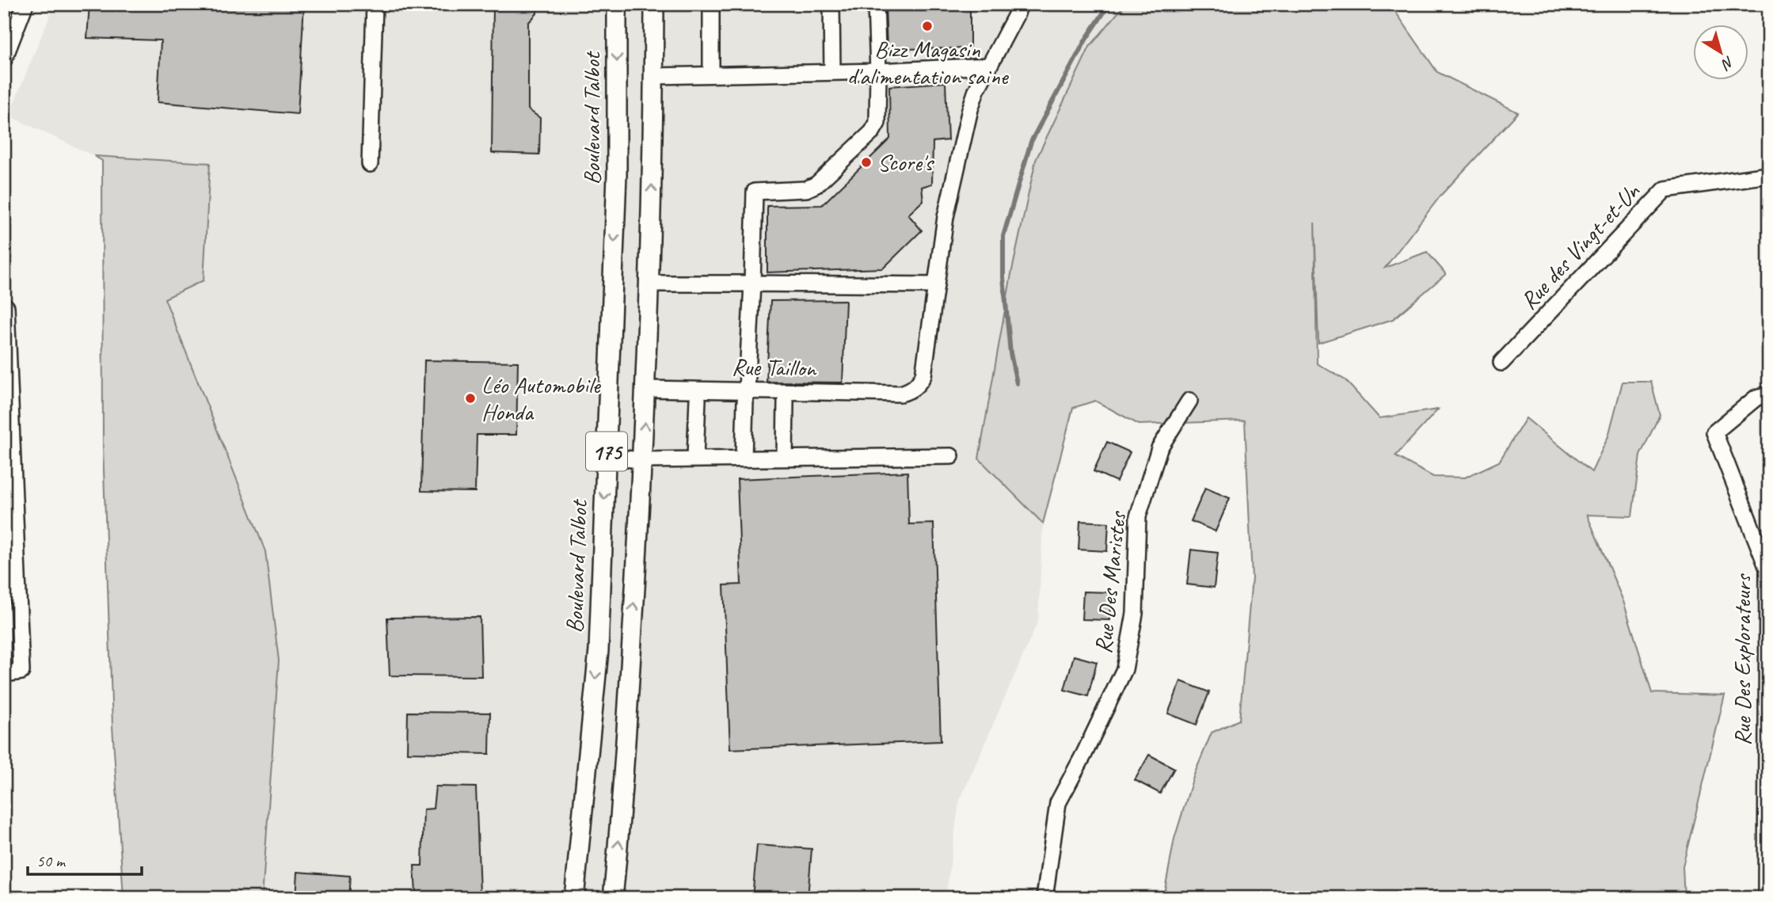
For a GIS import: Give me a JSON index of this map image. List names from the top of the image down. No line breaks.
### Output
{"streets":{"main road":["Boulevard Talbot","175"],"street":["Rue des Vingt-et-Un","Rue Taillon","Rue Des Maristes","Rue Des Explorateurs"]},"crossings":[["Rue Taillon","175"]],"places":["Bizz Magasin d'alimentation saine","Score's","Léo Automobile Honda"],"scale_bar":"50 m","north":"bottom right"}
